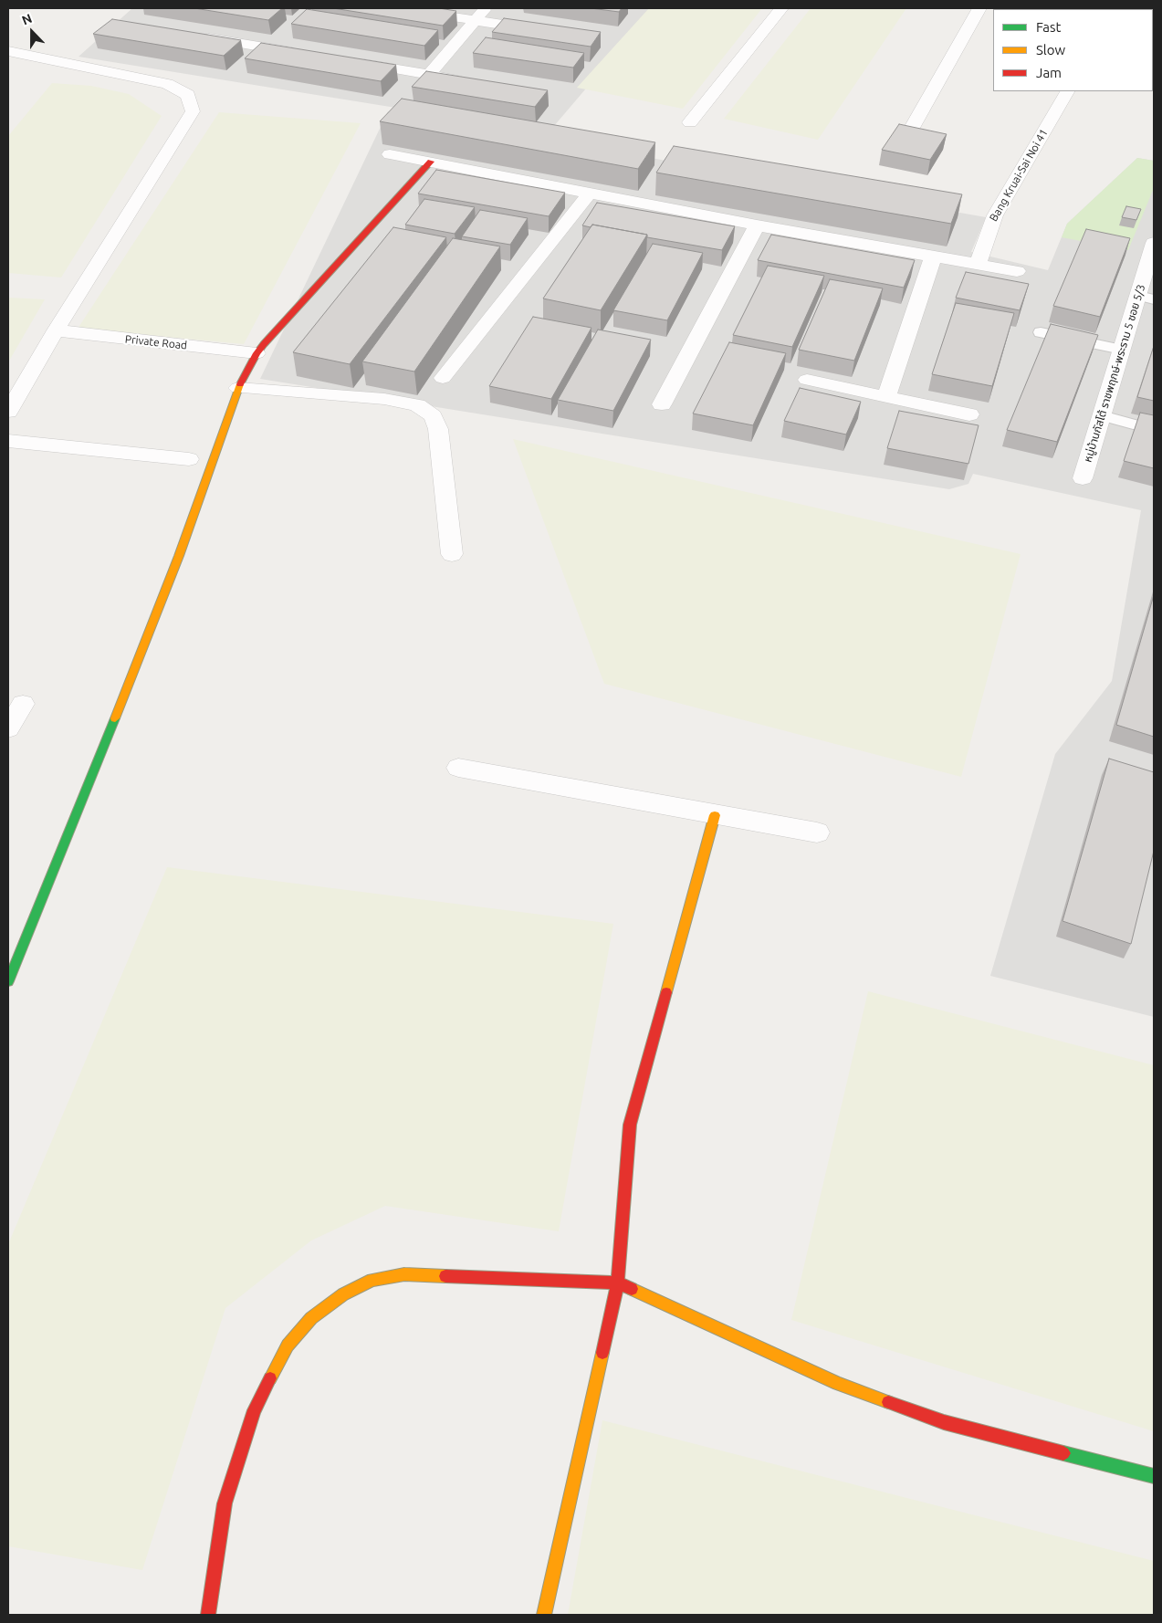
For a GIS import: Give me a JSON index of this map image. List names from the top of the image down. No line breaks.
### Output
{"streets":{"street":["Bang Kruai-Sai Noi 41","Private Road","หมู่บ้านกัสโต้ ราชพฤกษ์-พระราม 5 ซอย 5/3"]},"legend":["Fast","Slow","Jam"],"north":"top"}
